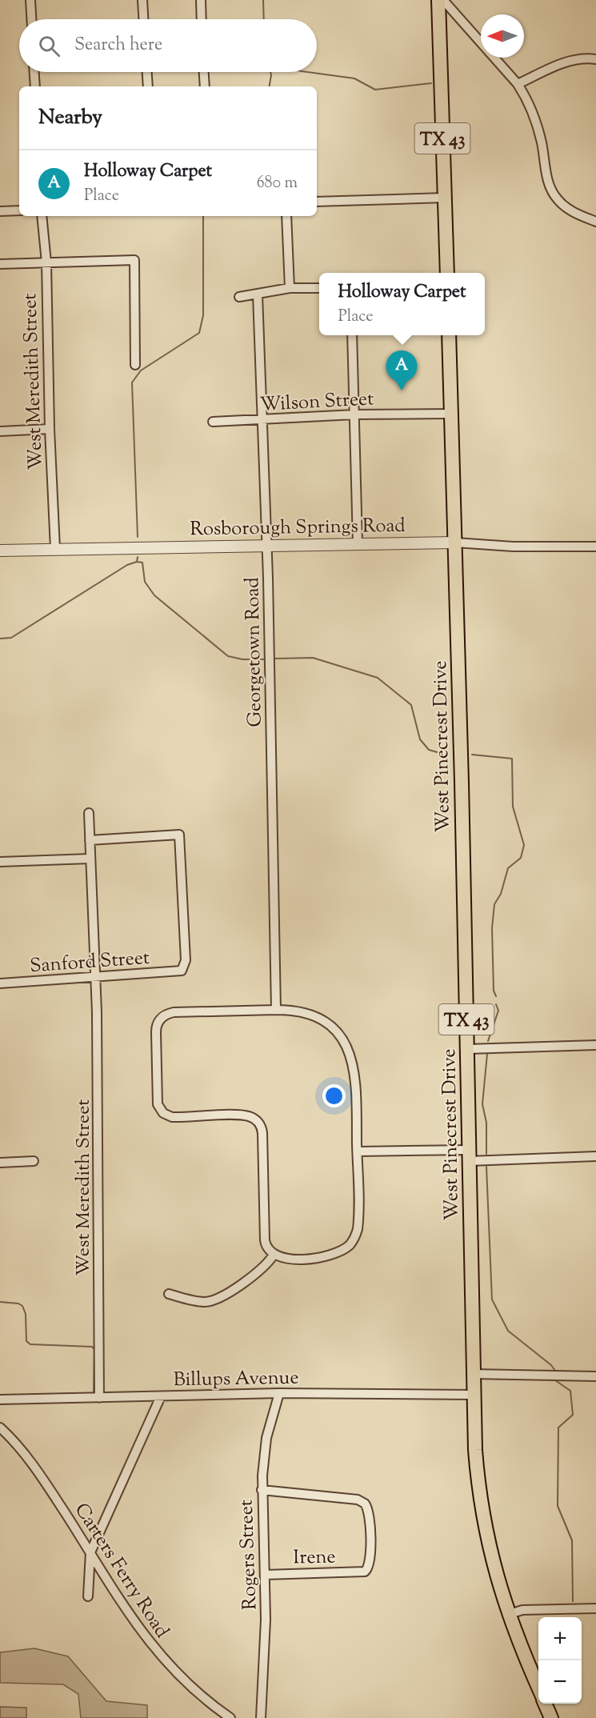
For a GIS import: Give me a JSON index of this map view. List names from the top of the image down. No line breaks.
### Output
{"streets":{"main road":["TX 43","West Pinecrest Drive"],"street":["West Meredith Street","Wilson Street","Rosborough Springs Road","Georgetown Road","Sanford Street","Billups Avenue","Rogers Street","Irene","Carters Ferry Road"]},"crossings":[["West Meredith Street","Rosborough Springs Road"],["West Meredith Street","Sanford Street"],["West Meredith Street","Billups Avenue"],["Wilson Street","Georgetown Road"],["Wilson Street","West Pinecrest Drive"],["Rosborough Springs Road","Georgetown Road"],["Rosborough Springs Road","West Pinecrest Drive"],["West Pinecrest Drive","Billups Avenue"],["Billups Avenue","Rogers Street"],["Rogers Street","Irene"]],"north":"left","page":{"search":"Search here","heading":"Nearby","list":[{"mark":"A","name":"Holloway Carpet","note":"Place","value":"680 m"}],"popup":["Holloway Carpet","Place"],"pins":"A","map_buttons":["+","−"]}}
